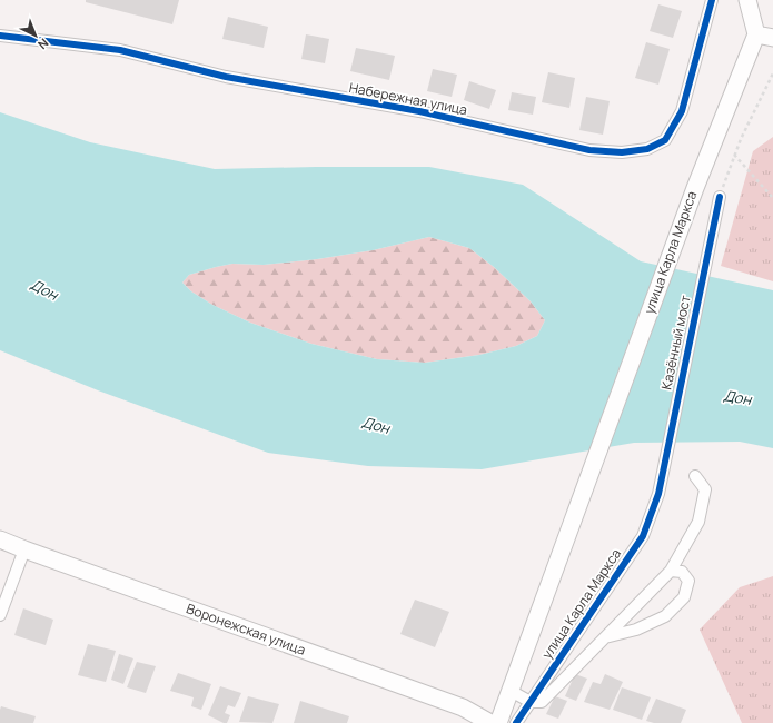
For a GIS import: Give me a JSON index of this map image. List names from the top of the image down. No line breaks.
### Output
{"streets":{"main road":["улица Карла Маркса","Воронежская улица"],"street":["Набережная улица","Казённый мост"]},"crossings":[["улица Карла Маркса","Казённый мост"]],"water":["Дон"],"north":"bottom right"}
